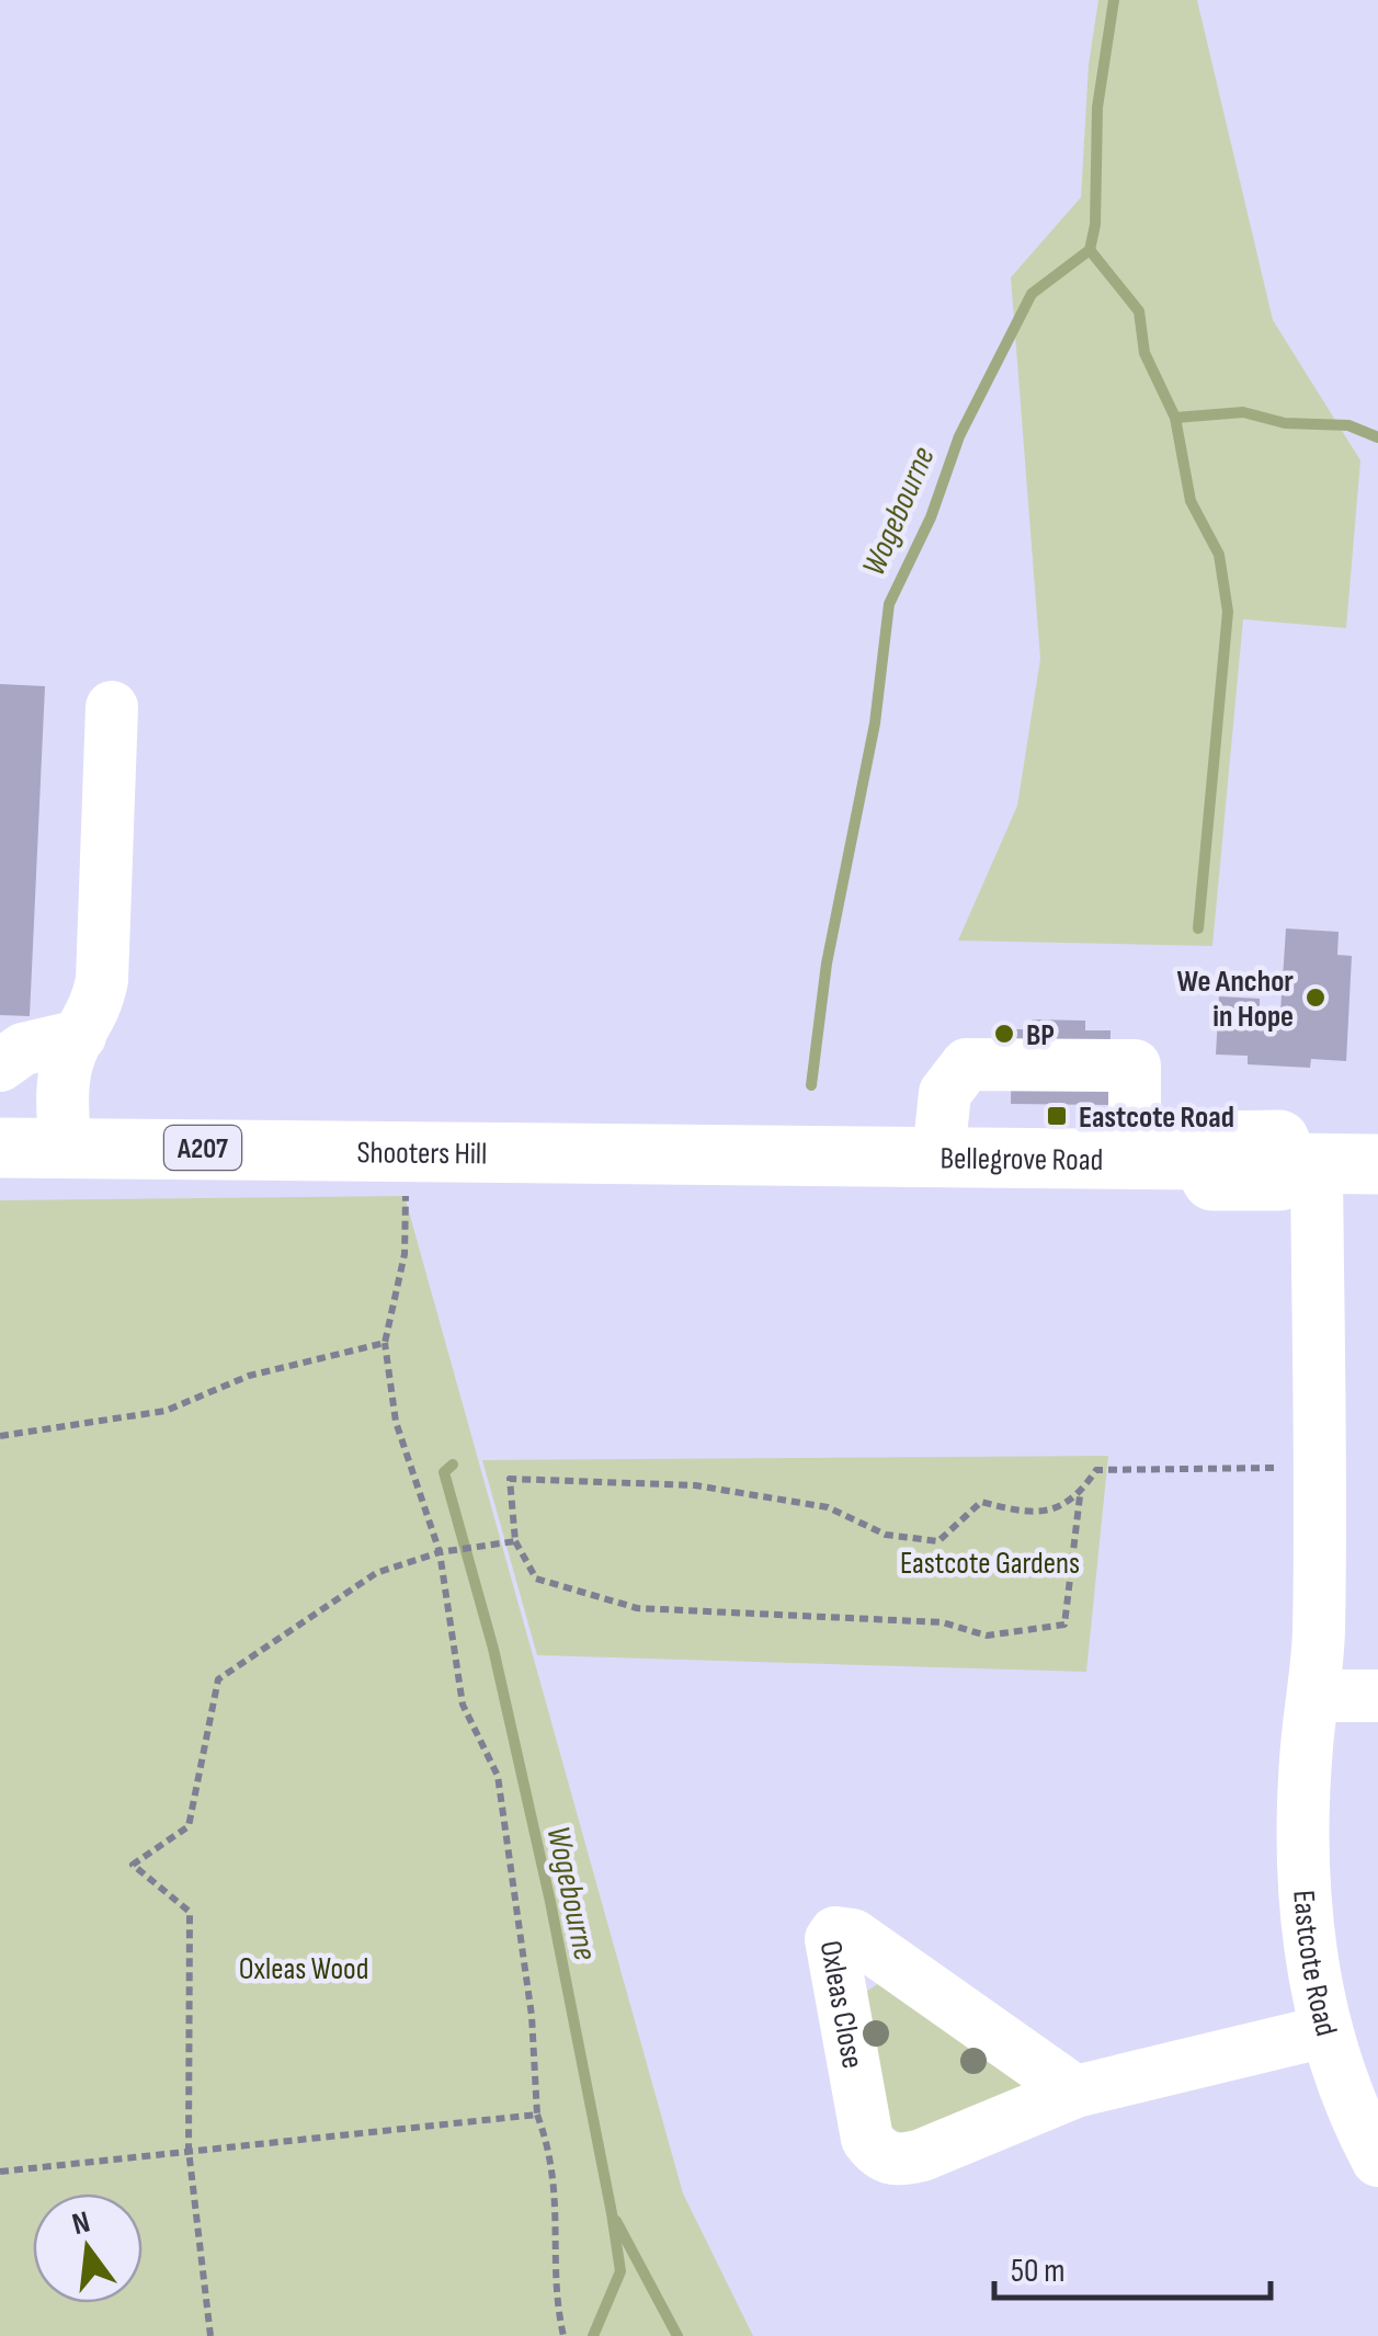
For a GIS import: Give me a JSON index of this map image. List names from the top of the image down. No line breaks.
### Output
{"streets":{"main road":["A207","Shooters Hill","Bellegrove Road"],"street":["Eastcote Road","Oxleas Close"]},"crossings":[["Shooters Hill","Bellegrove Road"],["Bellegrove Road","Eastcote Road"],["Eastcote Road","Oxleas Close"]],"water":["Wogebourne"],"parks":["Eastcote Gardens","Oxleas Wood"],"places":{"other":["We Anchor in Hope","BP"],"transit":["Eastcote Road"]},"scale_bar":"50 m","north":"top"}
